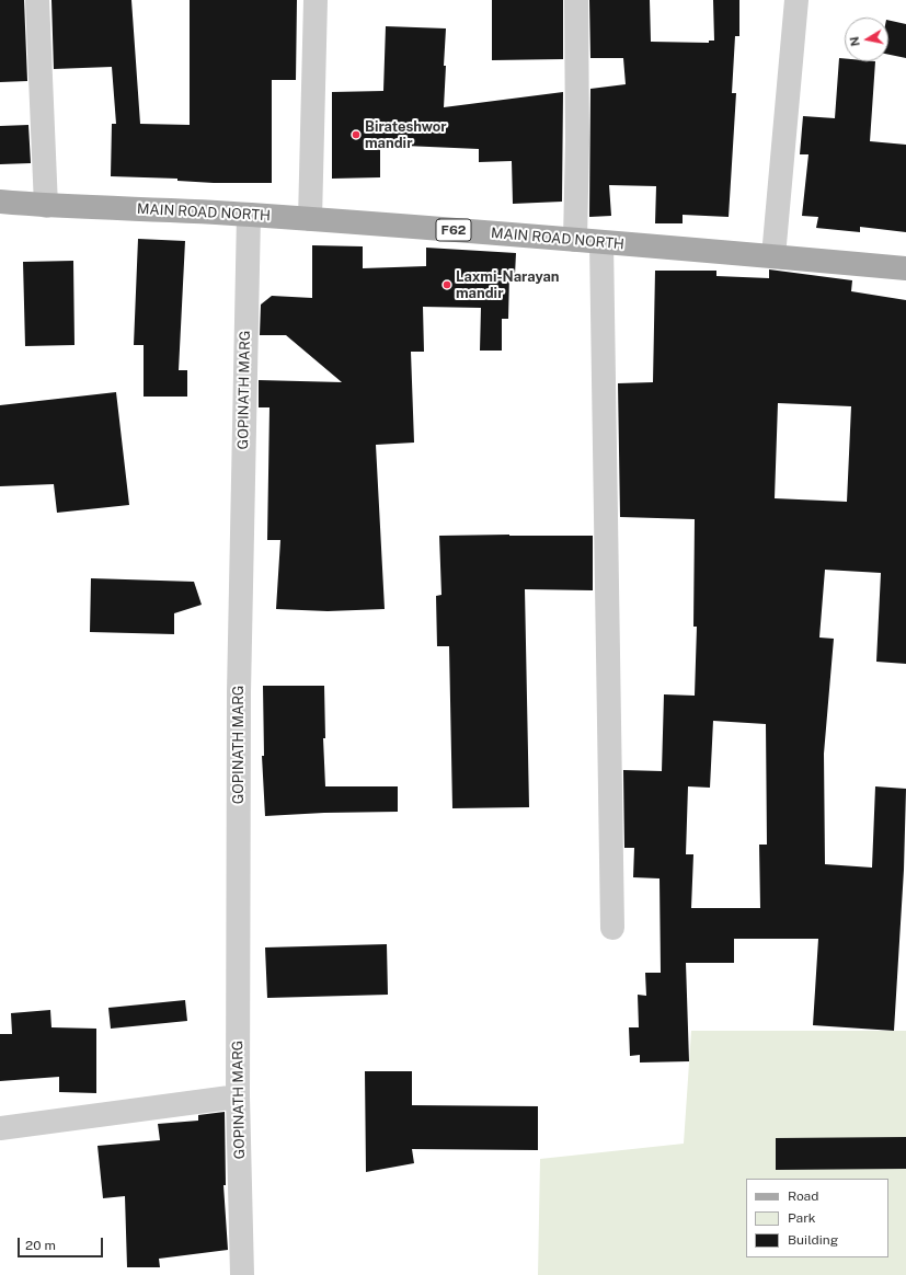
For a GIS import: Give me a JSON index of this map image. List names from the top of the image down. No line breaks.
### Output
{"streets":{"main road":["MAIN ROAD NORTH","F62"],"street":["GOPINATH MARG"]},"crossings":[["MAIN ROAD NORTH","GOPINATH MARG"]],"places":["Birateshwor mandir","Laxmi-Narayan mandir"],"legend":["Road","Park","Building"],"scale_bar":"20 m","north":"left"}
